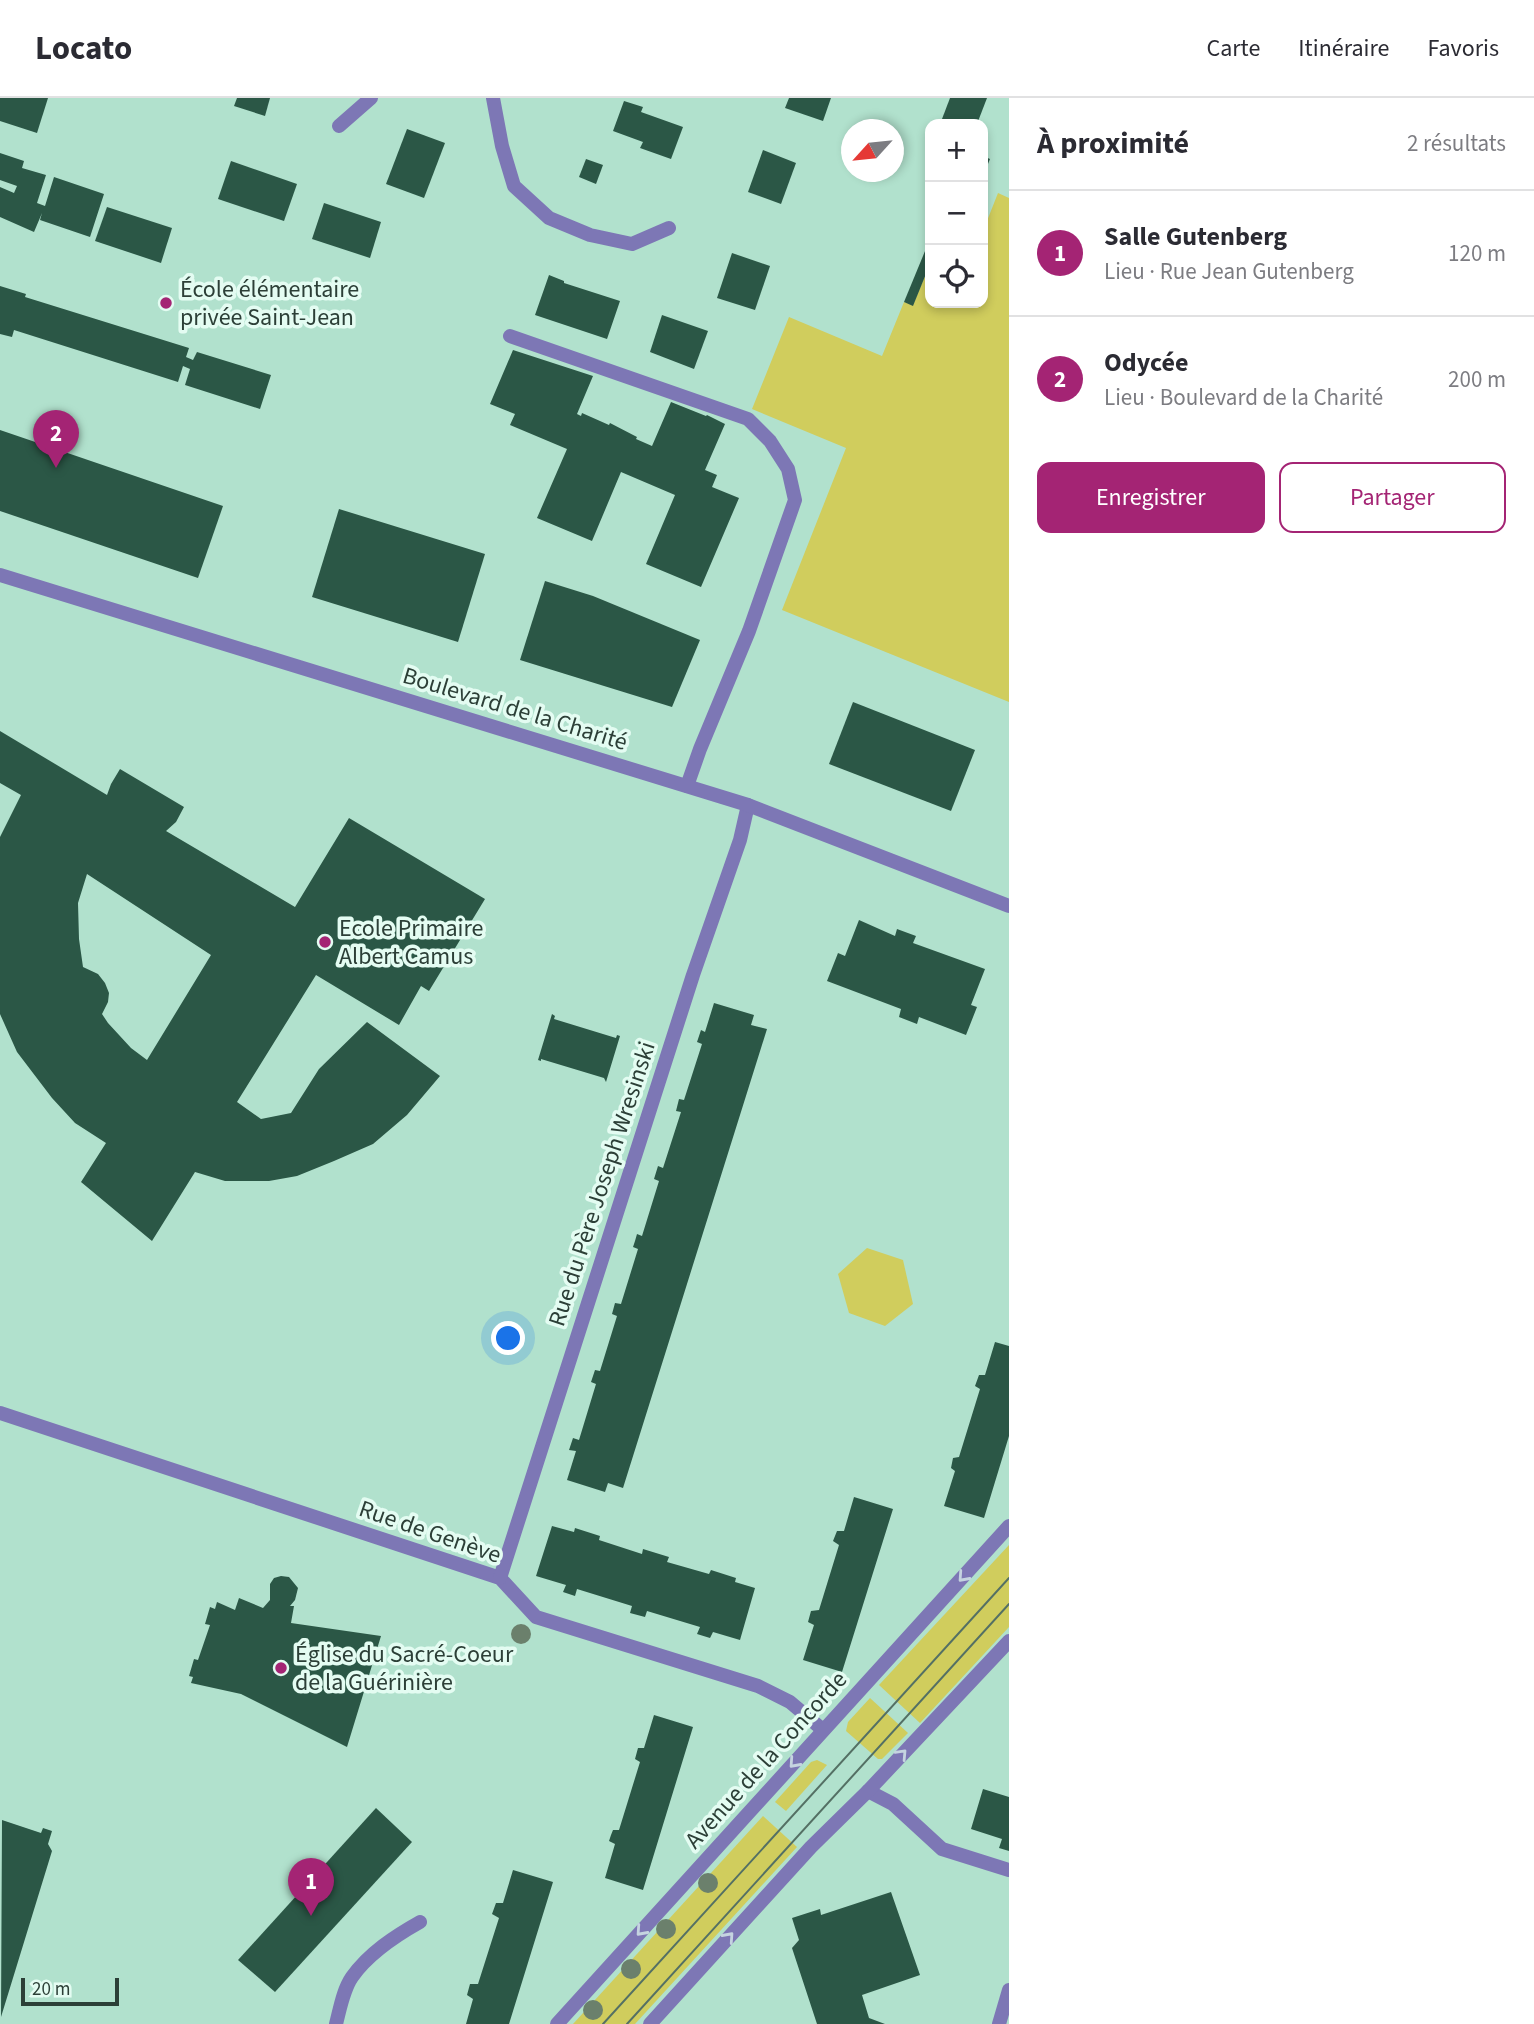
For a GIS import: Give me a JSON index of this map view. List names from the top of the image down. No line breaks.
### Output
{"streets":{"street":["Boulevard de la Charité","Rue du Père Joseph Wresinski","Rue de Genève","Avenue de la Concorde"]},"crossings":[["Boulevard de la Charité","Rue du Père Joseph Wresinski"],["Rue du Père Joseph Wresinski","Rue de Genève"],["Rue de Genève","Avenue de la Concorde"]],"places":["École élémentaire privée Saint-Jean","Ecole Primaire Albert Camus","Église du Sacré-Coeur de la Guérinière"],"scale_bar":"20 m","north":"bottom left","page":{"header":"Locato","nav":["Carte","Itinéraire","Favoris"],"heading":["À proximité","2 résultats"],"map_buttons":["+","−"],"list":[{"mark":"1","name":"Salle Gutenberg","note":"Lieu · Rue Jean Gutenberg","value":"120 m"},{"mark":"2","name":"Odycée","note":"Lieu · Boulevard de la Charité","value":"200 m"}],"pins":["2","1"],"buttons":["Enregistrer","Partager"],"scale":"20 m"}}
